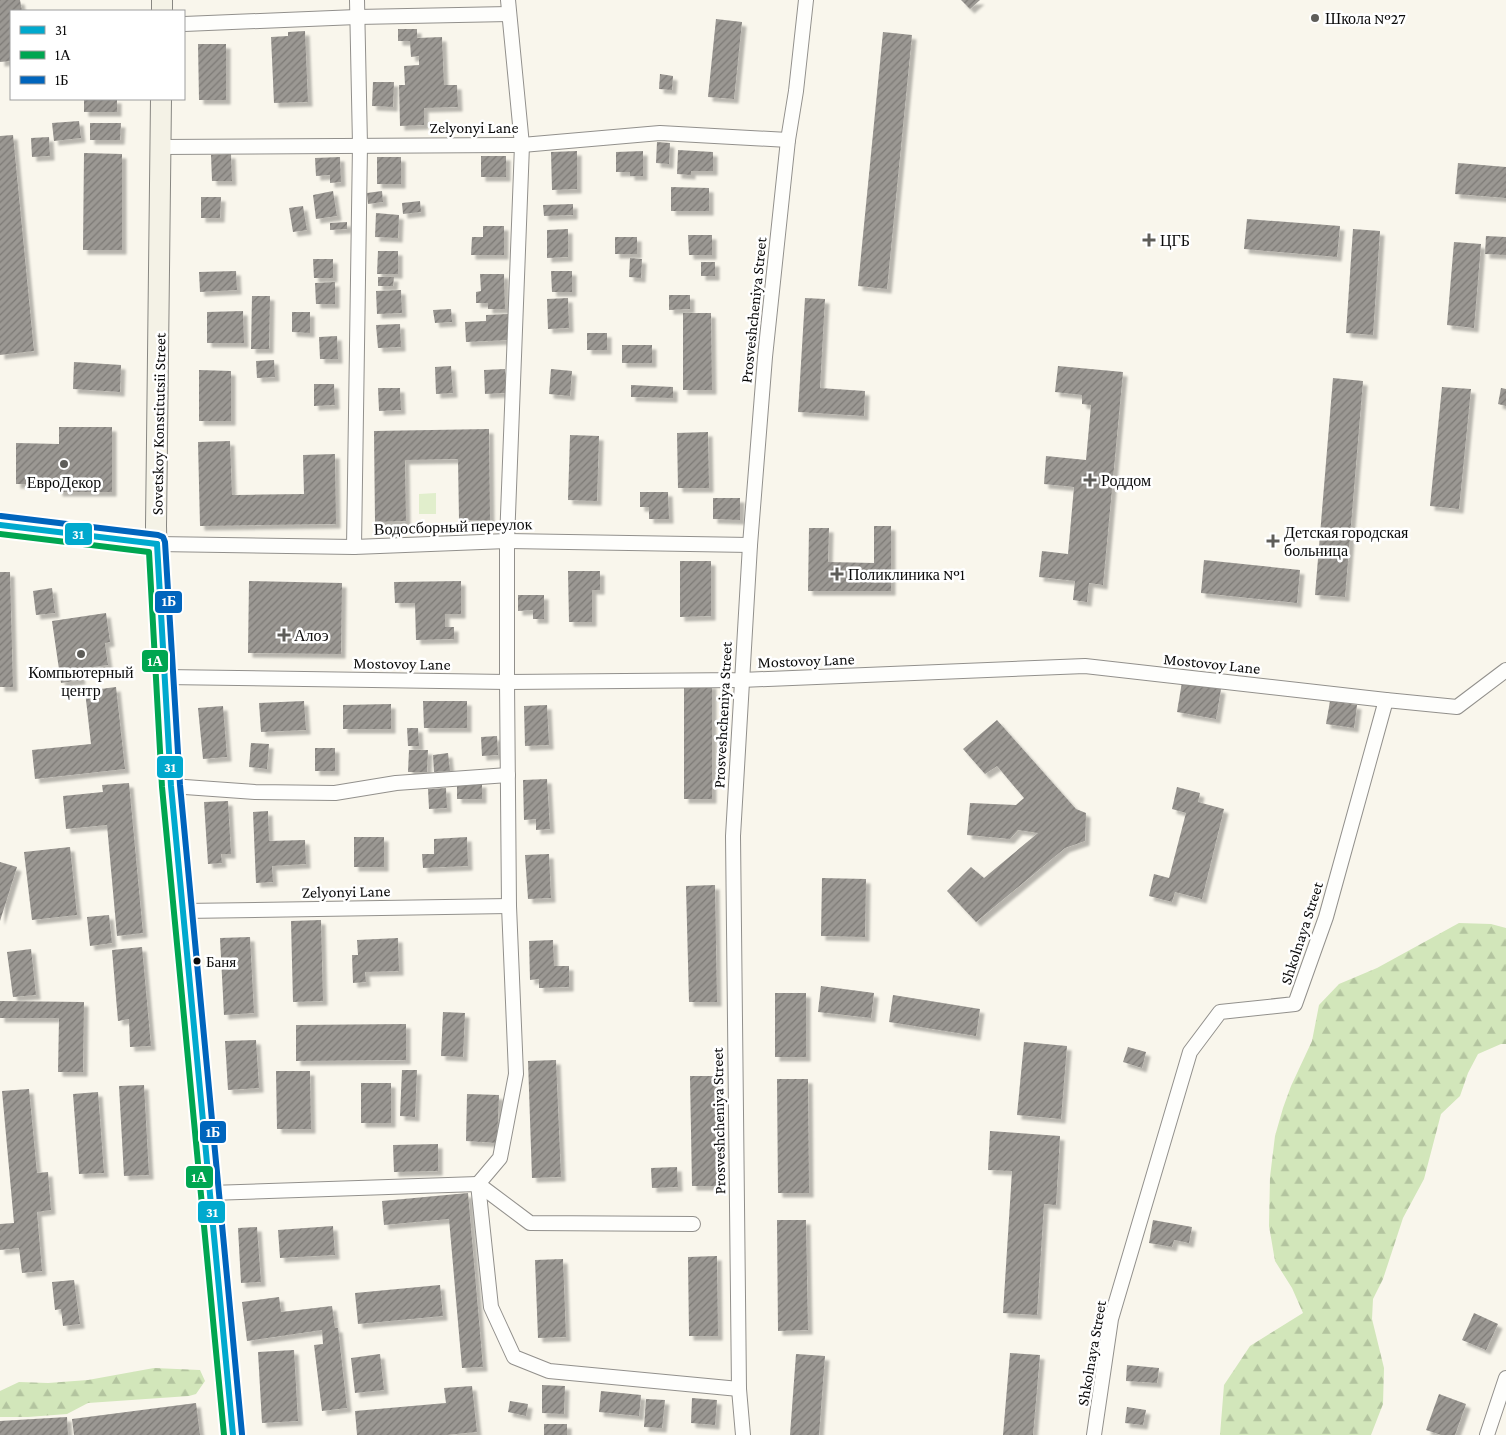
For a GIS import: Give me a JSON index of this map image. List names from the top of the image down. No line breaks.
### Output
{"streets":{"main road":["Sovetskoy Konstitutsii Street"],"street":["Zelyonyi Lane","Prosveshcheniya Street","Водосборный переулок","Mostovoy Lane","Shkolnaya Street"]},"crossings":[["Zelyonyi Lane","Prosveshcheniya Street"],["Zelyonyi Lane","Sovetskoy Konstitutsii Street"],["Prosveshcheniya Street","Водосборный переулок"],["Prosveshcheniya Street","Mostovoy Lane"],["Sovetskoy Konstitutsii Street","Водосборный переулок"],["Sovetskoy Konstitutsii Street","Mostovoy Lane"],["Mostovoy Lane","Shkolnaya Street"]],"places":{"other":["Школа №27","ЕвроДекор","Компьютерный центр","Баня"],"health":["ЦГБ","Роддом","Детская городская больница","Поликлиника №1","Алоэ"]},"lines":["transit line 1Б","transit line 31","transit line 1А"],"legend":["31","1А","1Б"]}
